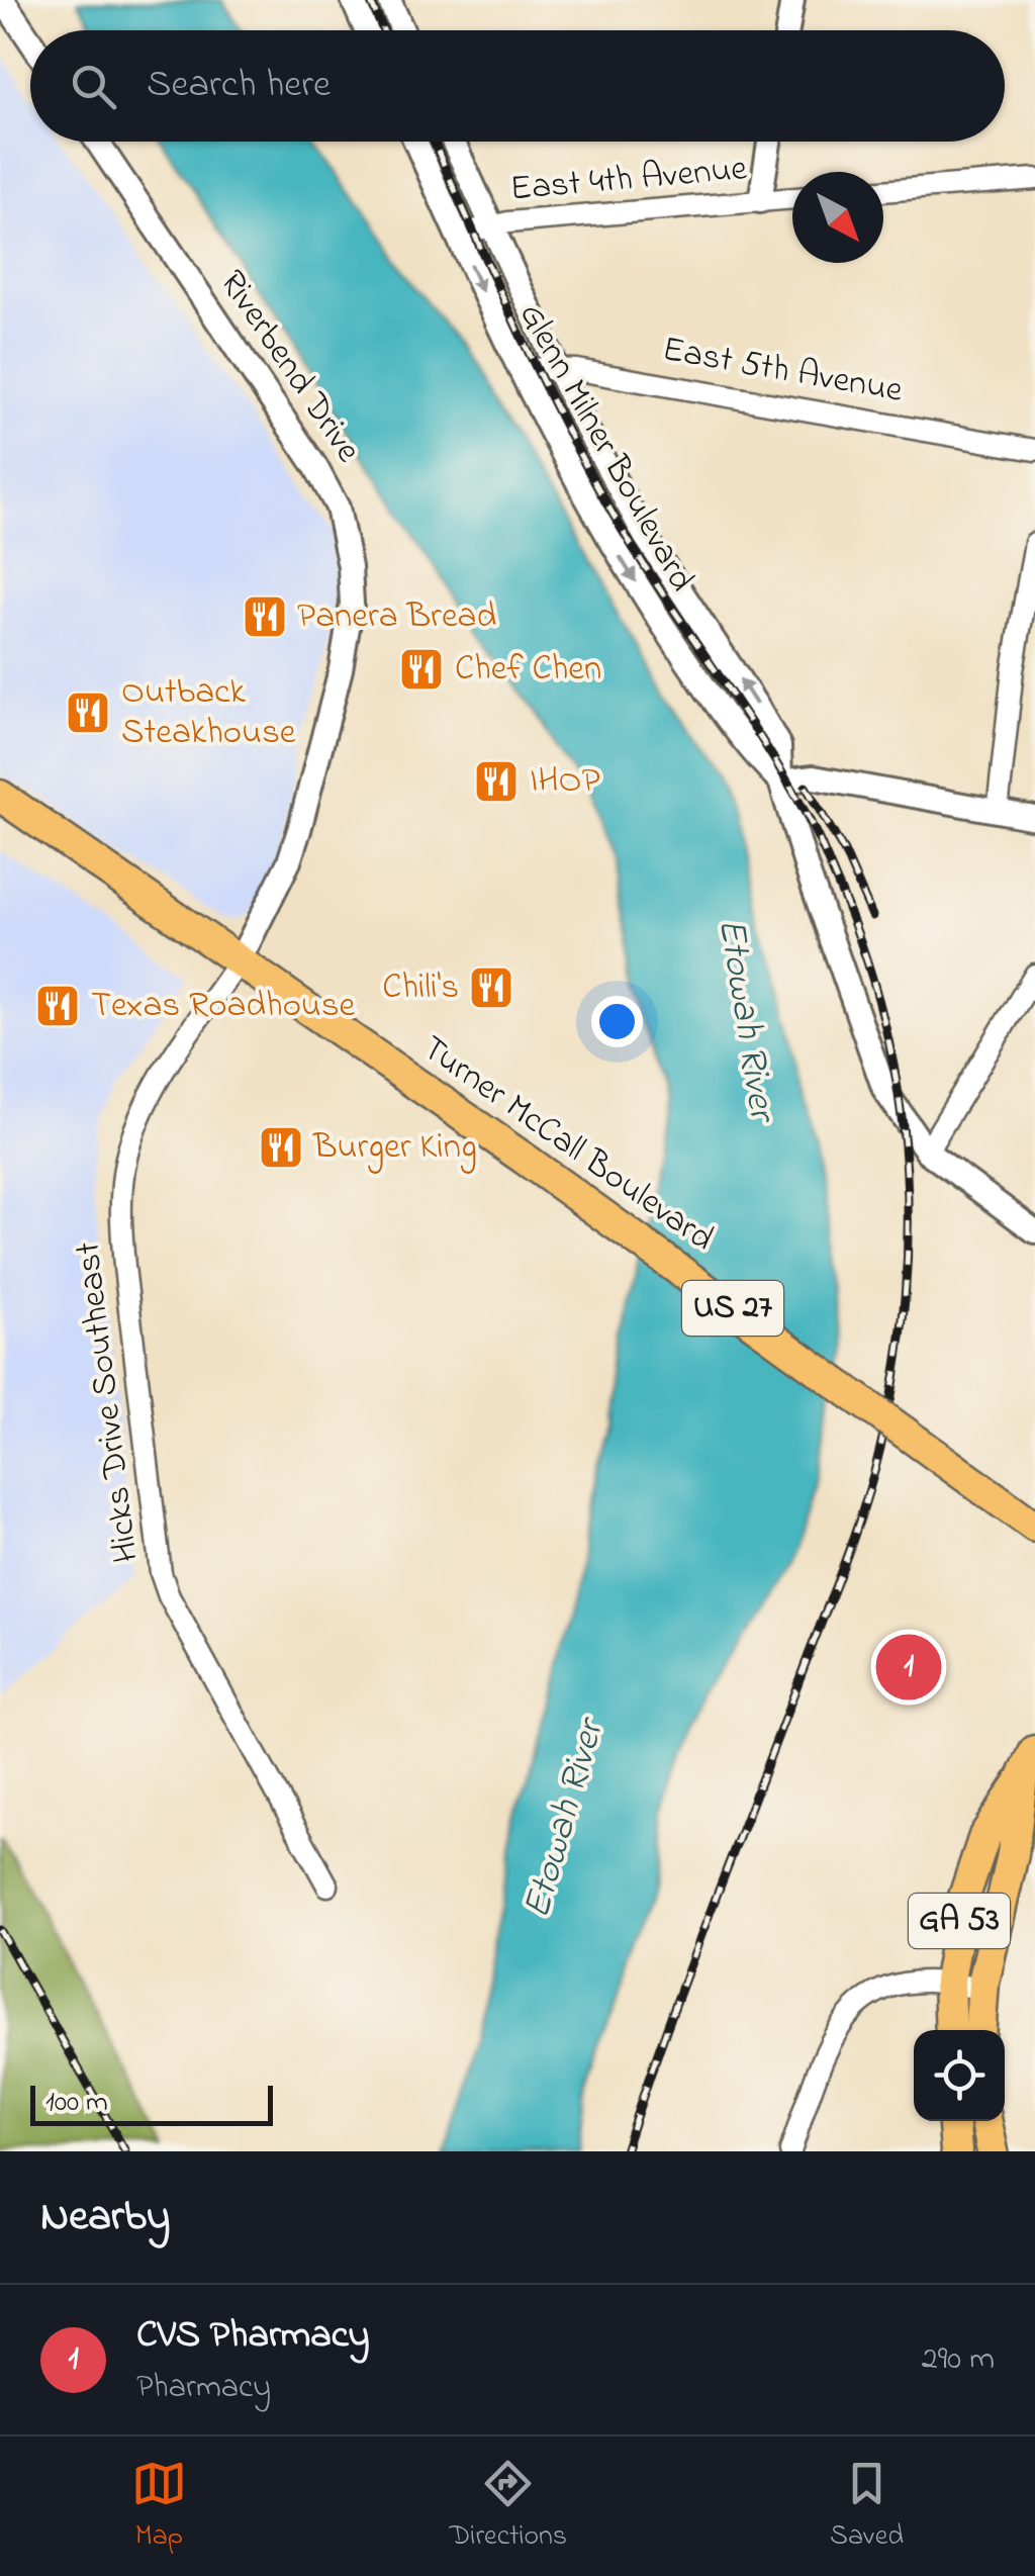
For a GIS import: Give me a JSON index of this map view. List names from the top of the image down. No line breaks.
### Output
{"streets":{"main road":["Turner McCall Boulevard","US 27","GA 53"],"street":["East 4th Avenue","Riverbend Drive","East 5th Avenue","Glenn Milner Boulevard","Hicks Drive Southeast"]},"crossings":[["East 4th Avenue","Glenn Milner Boulevard"],["Riverbend Drive","Turner McCall Boulevard"],["Riverbend Drive","Hicks Drive Southeast"],["East 5th Avenue","Glenn Milner Boulevard"],["Turner McCall Boulevard","Hicks Drive Southeast"]],"water":["Etowah River"],"places":{"restaurant":["Panera Bread","Chef Chen","Outback Steakhouse","IHOP","Chili's","Texas Roadhouse","Burger King"]},"scale_bar":"100 m","north":"bottom right","page":{"search":"Search here","pins":"1","scale":"100 m","heading":"Nearby","list":[{"mark":"1","name":"CVS Pharmacy","note":"Pharmacy","value":"290 m"}],"nav":["Map","Directions","Saved"]}}
